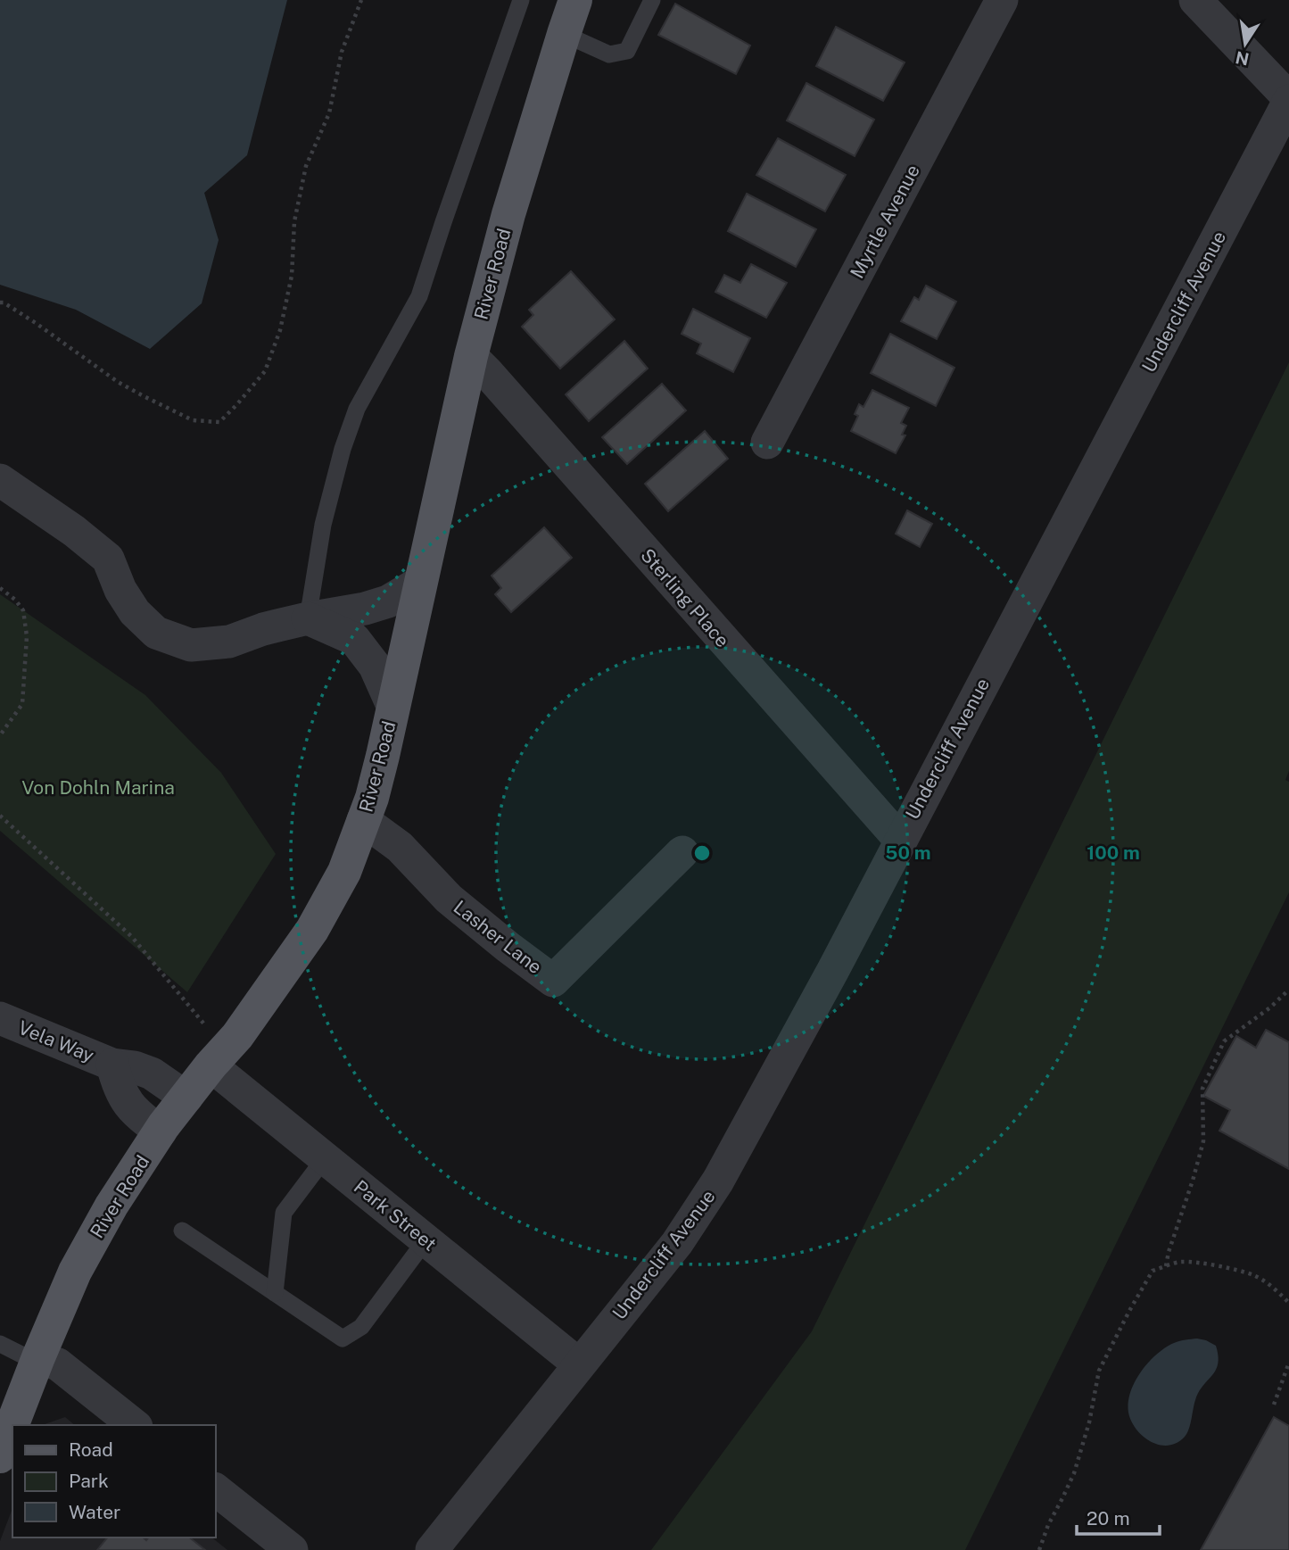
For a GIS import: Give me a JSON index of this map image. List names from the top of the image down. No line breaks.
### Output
{"streets":{"main road":["River Road"],"street":["Myrtle Avenue","Undercliff Avenue","Sterling Place","Lasher Lane","Vela Way","Park Street"]},"crossings":[["River Road","Sterling Place"],["River Road","Lasher Lane"],["River Road","Vela Way"],["River Road","Park Street"],["Undercliff Avenue","Sterling Place"],["Undercliff Avenue","Park Street"]],"parks":["Von Dohln Marina"],"legend":["Road","Park","Water"],"scale_bar":"20 m","north":"bottom","rings":["50 m","100 m"]}
